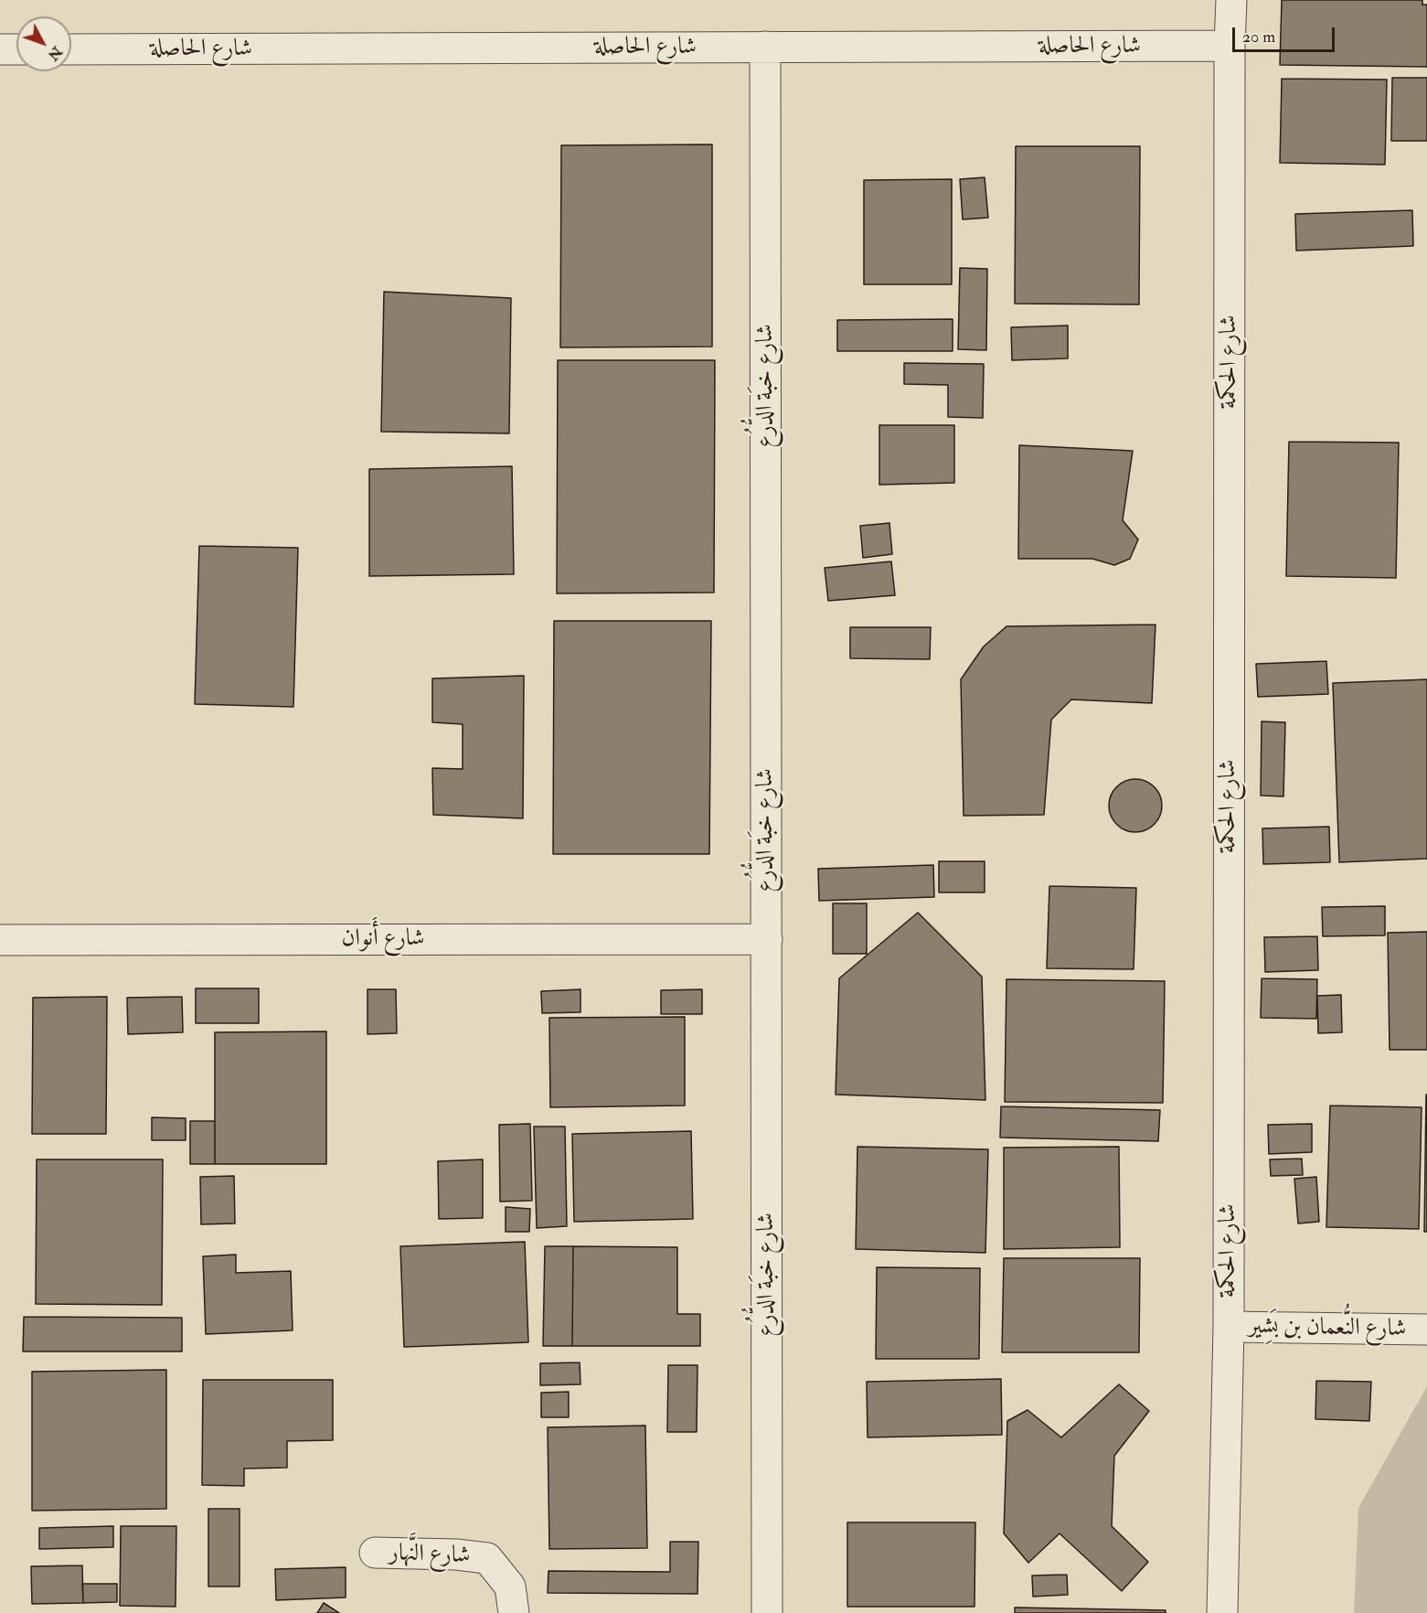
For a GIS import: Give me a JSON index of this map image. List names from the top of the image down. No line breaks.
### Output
{"streets":{"street":["شارع الحاصلة","شارع الحكمة","شارع خبَة الدُّرُع","شارع أَنوان","شارع النُّعمان بن بَشِير","شارع النَّهار"]},"crossings":[["شارع الحاصلة","شارع الحكمة"],["شارع الحاصلة","شارع خبَة الدُّرُع"],["شارع الحكمة","شارع النُّعمان بن بَشِير"],["شارع خبَة الدُّرُع","شارع أَنوان"]],"scale_bar":"20 m","north":"bottom right"}
